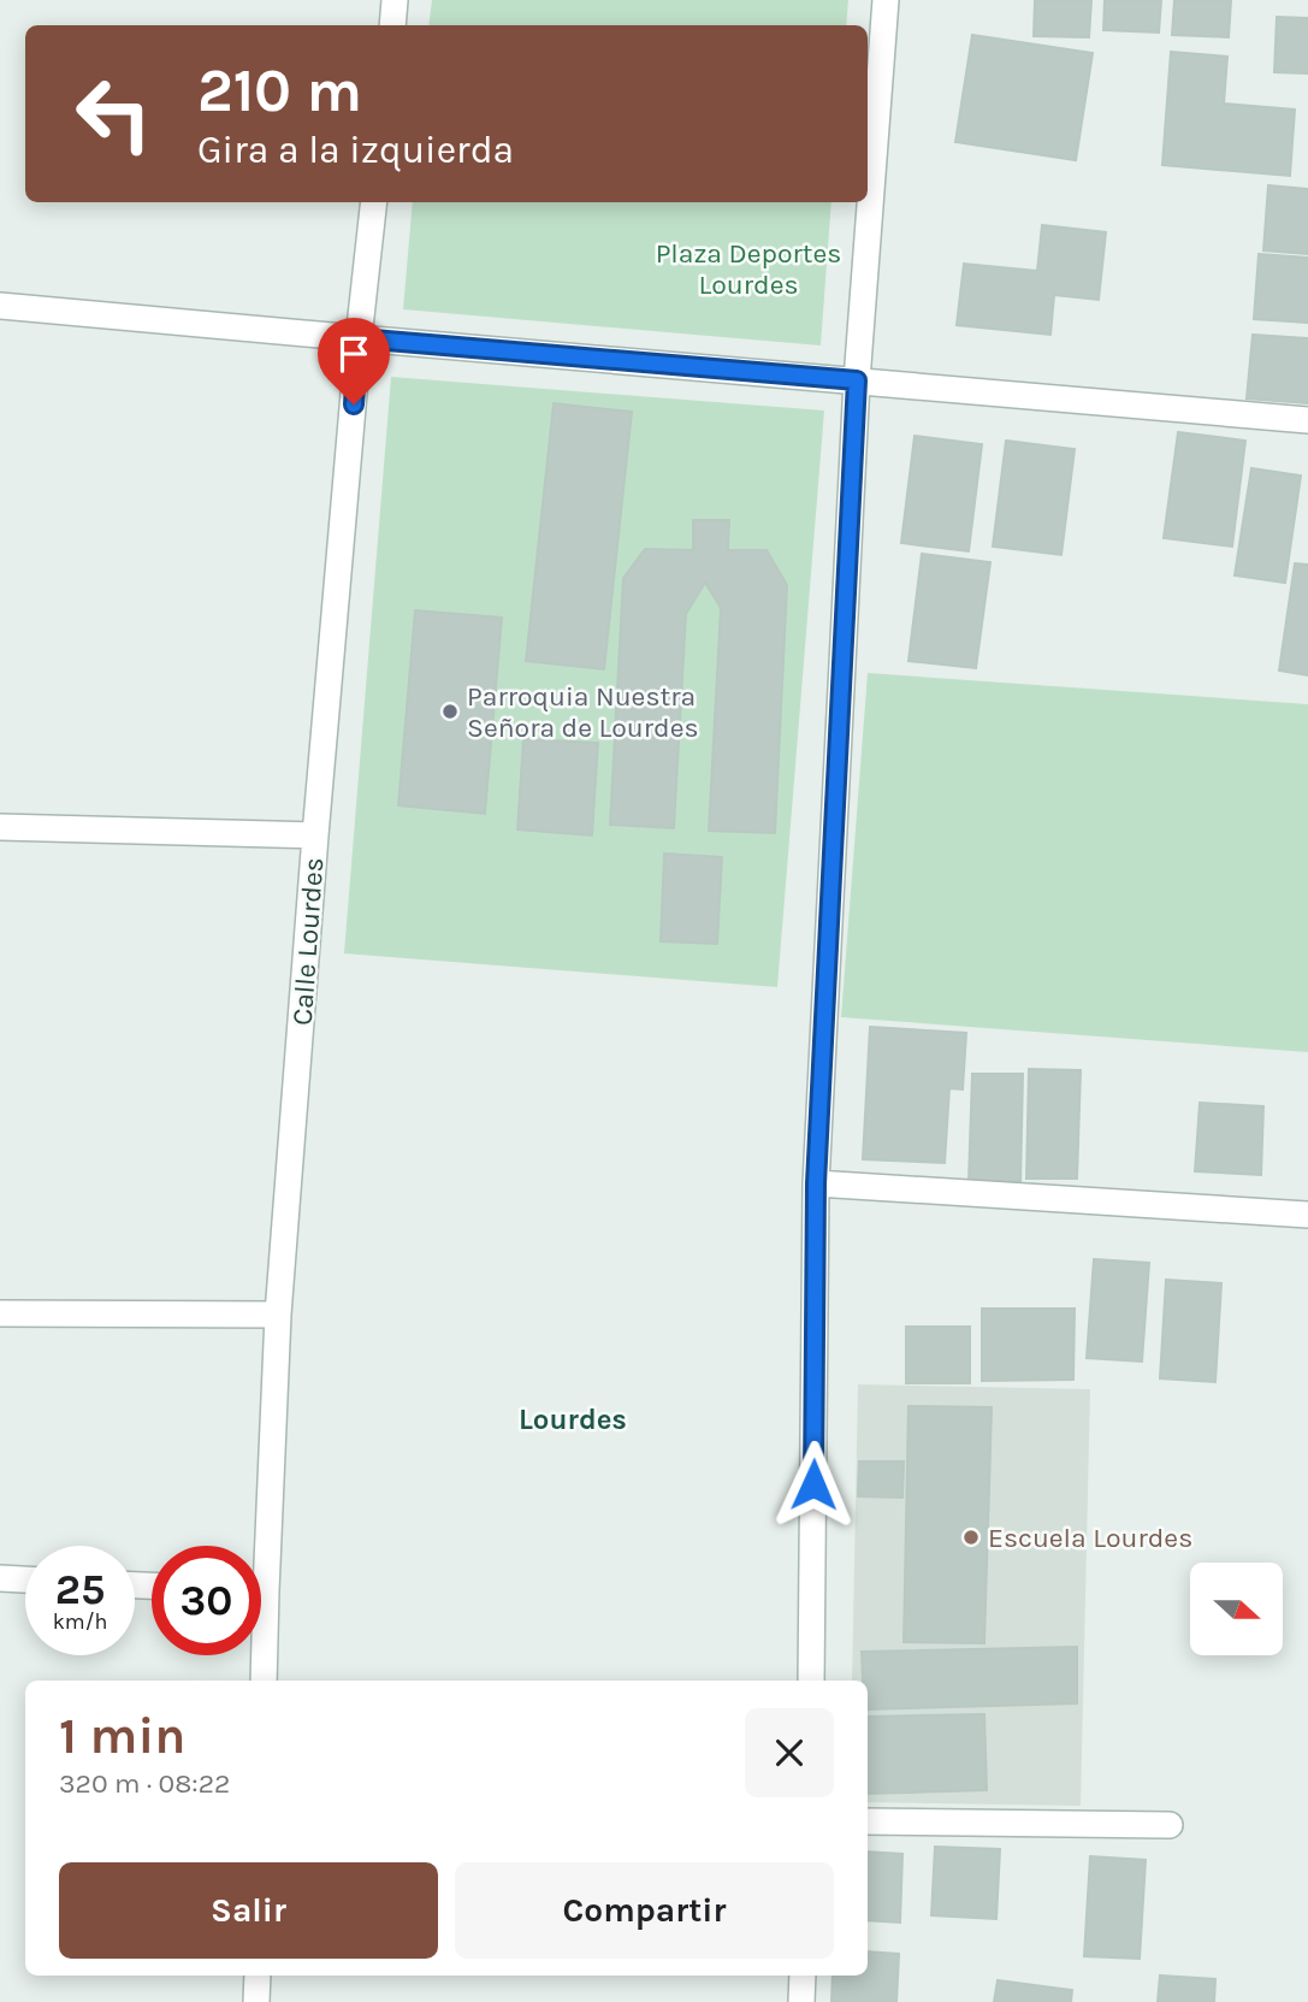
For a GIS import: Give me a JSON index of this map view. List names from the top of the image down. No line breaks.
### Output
{"streets":{"street":["Calle Lourdes"]},"districts":["Lourdes"],"parks":["Plaza Deportes Lourdes"],"places":["Parroquia Nuestra Señora de Lourdes","Escuela Lourdes"],"north":"right","page":{"turn":["210 m","Gira a la izquierda"],"speed":"25 km/h","limit":"30","heading":["1 min","320 m · 08:22"],"buttons":["Salir","Compartir"]}}
